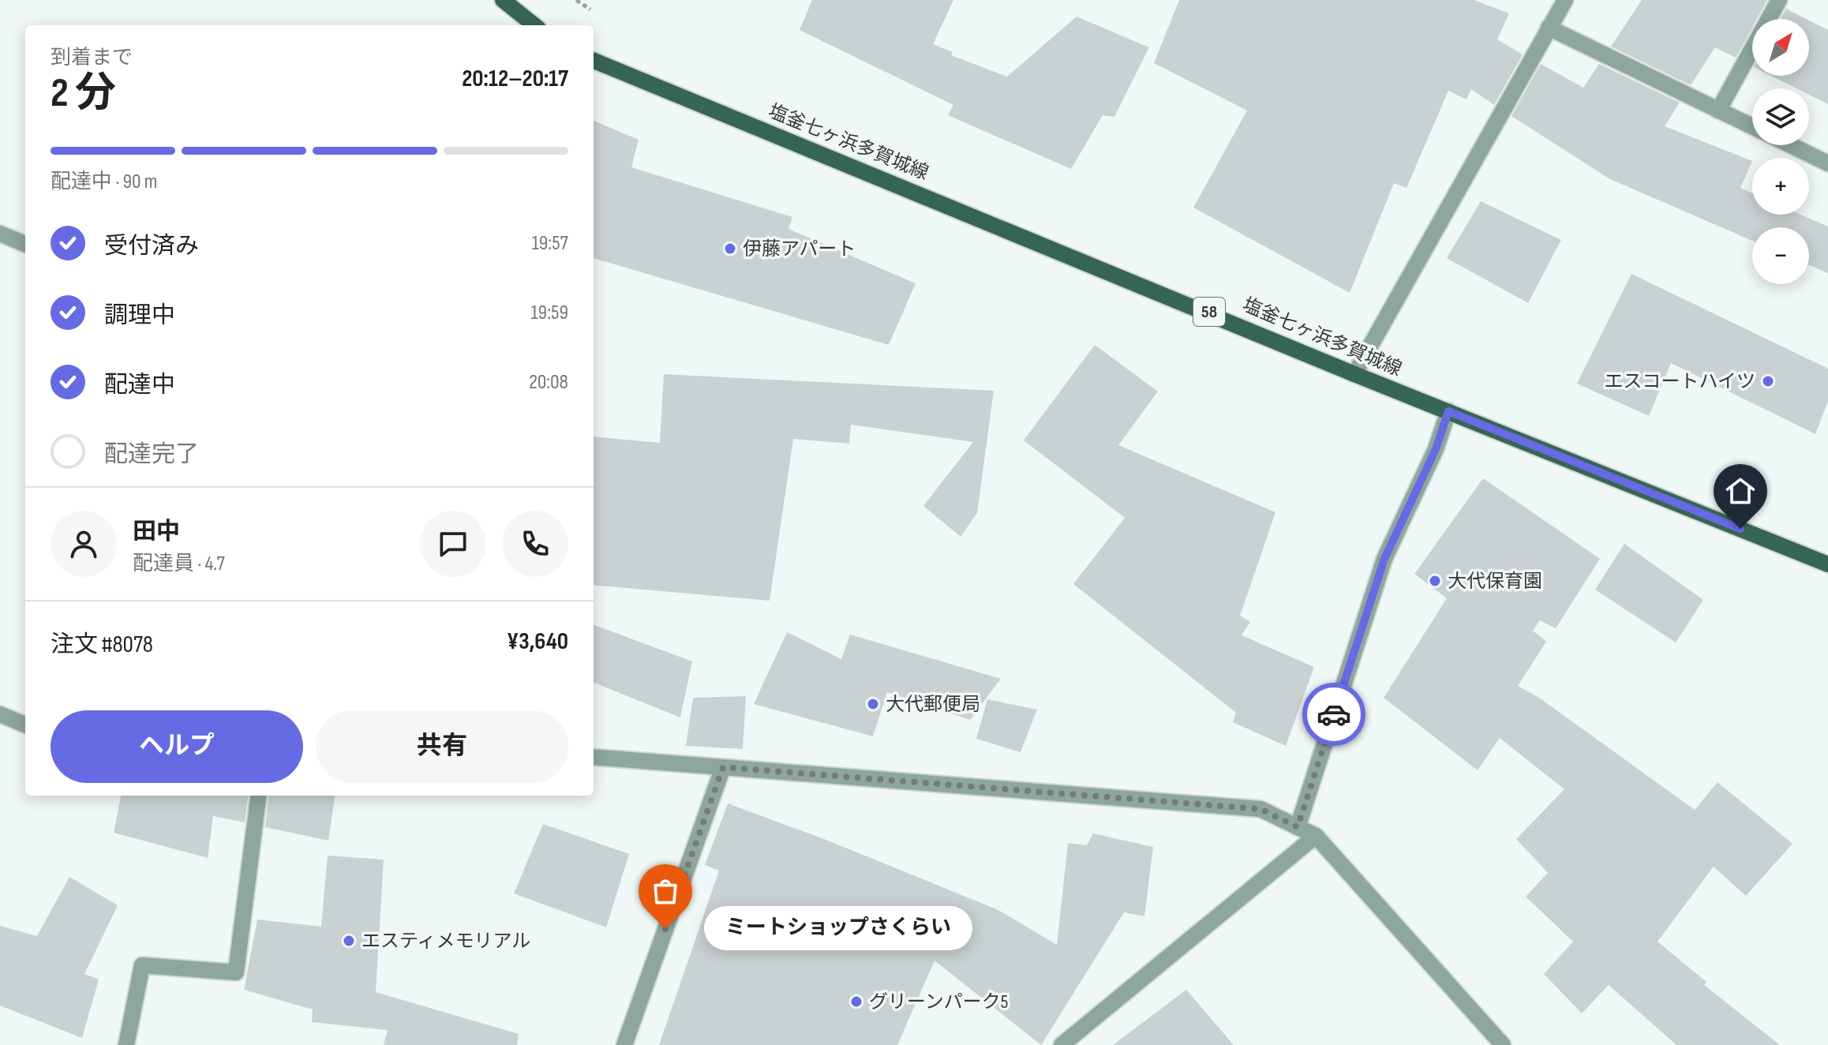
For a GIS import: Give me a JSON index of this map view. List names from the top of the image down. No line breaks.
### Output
{"streets":{"main road":["塩釜七ヶ浜多賀城線","58"]},"places":["伊藤アパート","エスコートハイツ","大代保育園","大代郵便局","ミートショップさくらい","エスティメモリアル","グリーンパーク5"],"north":"top right","page":{"map_buttons":["+","−"],"heading":["2 分","到着まで","20:12–20:17"],"panel":["田中","配達員 · 4.7","注文 #8078","¥3,640"],"bar":"配達中 · 90 m","list":[["受付済み","19:57"],["調理中","19:59"],["配達中","20:08"],"配達完了"],"buttons":["ヘルプ","共有"],"bubble":"ミートショップさくらい"}}
